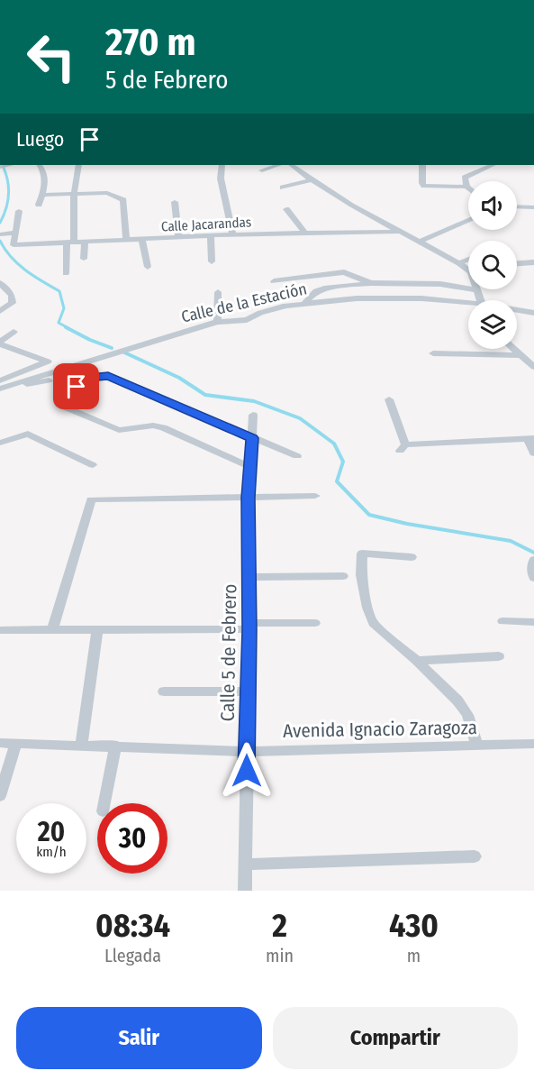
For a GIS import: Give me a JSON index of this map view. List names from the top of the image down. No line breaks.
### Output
{"streets":{"street":["Calle Jacarandas","Calle de la Estación","Calle 5 de Febrero","Avenida Ignacio Zaragoza"]},"crossings":[["Calle 5 de Febrero","Avenida Ignacio Zaragoza"]],"page":{"turn":["270 m","5 de Febrero"],"then":"Luego","speed":"20 km/h","limit":"30","eta":["08:34","Llegada","2","min","430","m"],"buttons":["Salir","Compartir"]}}
